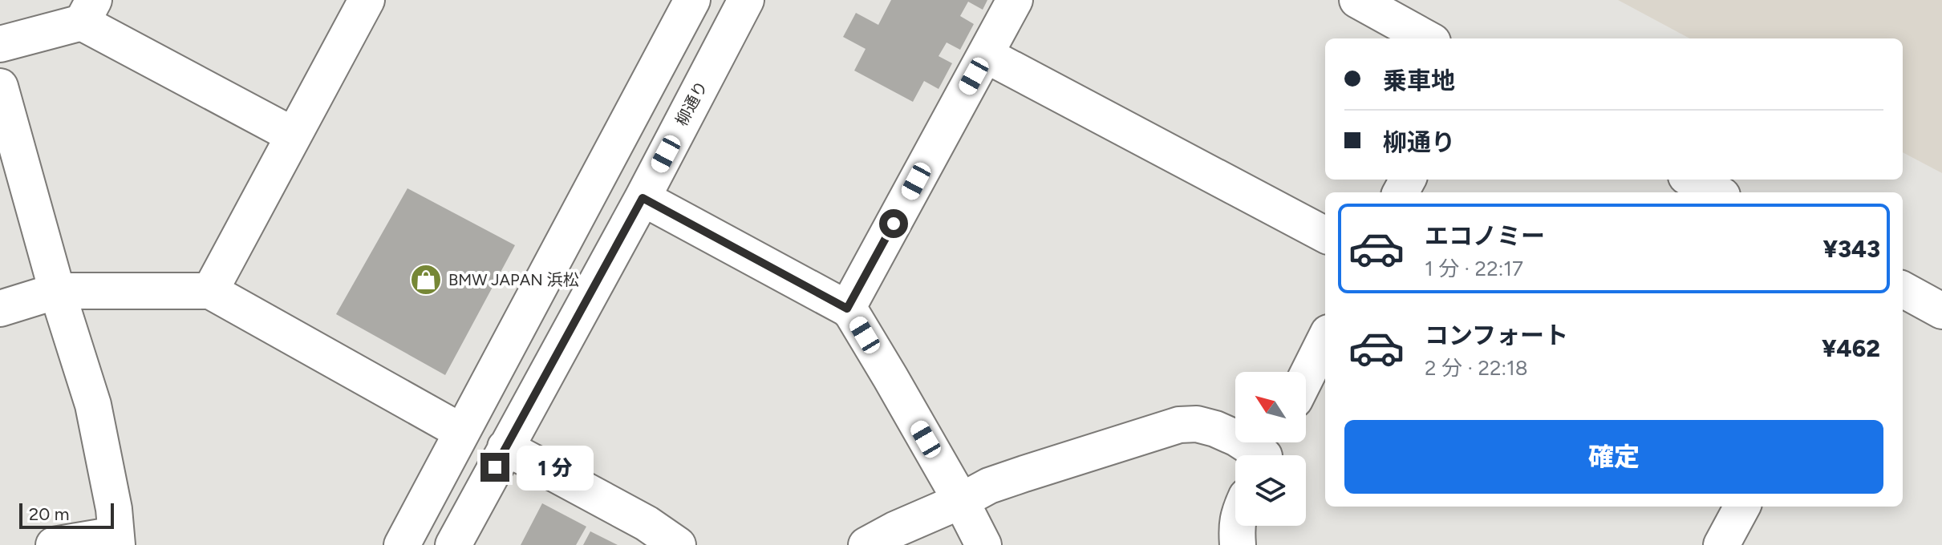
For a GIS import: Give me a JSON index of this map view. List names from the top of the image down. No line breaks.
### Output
{"streets":{"street":["柳通り"]},"places":{"shop":["BMW JAPAN 浜松"]},"scale_bar":"20 m","north":"top left","page":{"banner":["乗車地","柳通り"],"list":[{"name":"エコノミー","note":"1 分 · 22:17","value":"¥343"},{"name":"コンフォート","note":"2 分 · 22:18","value":"¥462"}],"buttons":"確定","bubble":"1 分","scale":"20 m"}}
